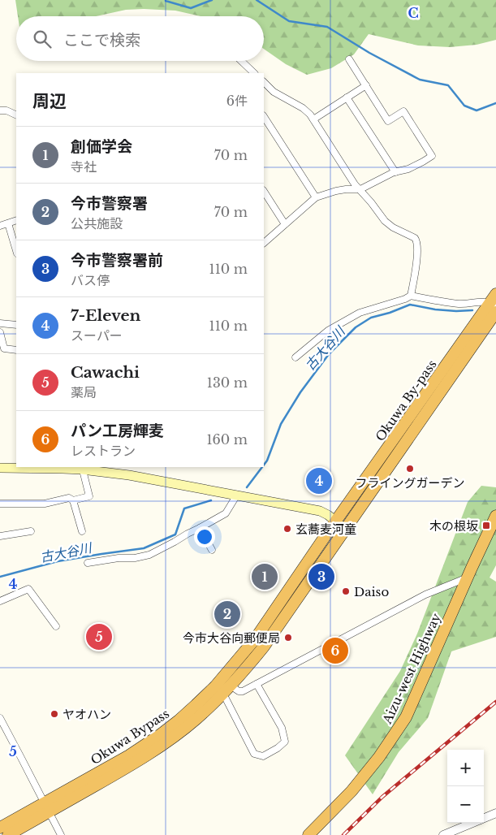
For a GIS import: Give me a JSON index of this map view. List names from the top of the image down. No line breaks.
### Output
{"streets":{"highway":["Okuwa By-pass","Aizu-west Highway","Okuwa Bypass"]},"crossings":[["Okuwa By-pass","Okuwa Bypass"]],"water":["古大谷川"],"places":{"other":["フライングガーデン","玄蕎麦河童","Daiso","今市大谷向郵便局","ヤオハン"],"transit":["木の根坂"]},"page":{"search":"ここで検索","heading":["周辺","6件"],"list":[{"mark":"1","name":"創価学会","note":"寺社","value":"70 m"},{"mark":"2","name":"今市警察署","note":"公共施設","value":"70 m"},{"mark":"3","name":"今市警察署前","note":"バス停","value":"110 m"},{"mark":"4","name":"7-Eleven","note":"スーパー","value":"110 m"},{"mark":"5","name":"Cawachi","note":"薬局","value":"130 m"},{"mark":"6","name":"パン工房輝麦","note":"レストラン","value":"160 m"}],"pins":["4","1","3","2","5","6"],"map_buttons":["+","−"]},"grid":{"columns":["C"],"rows":["4","5"]}}
